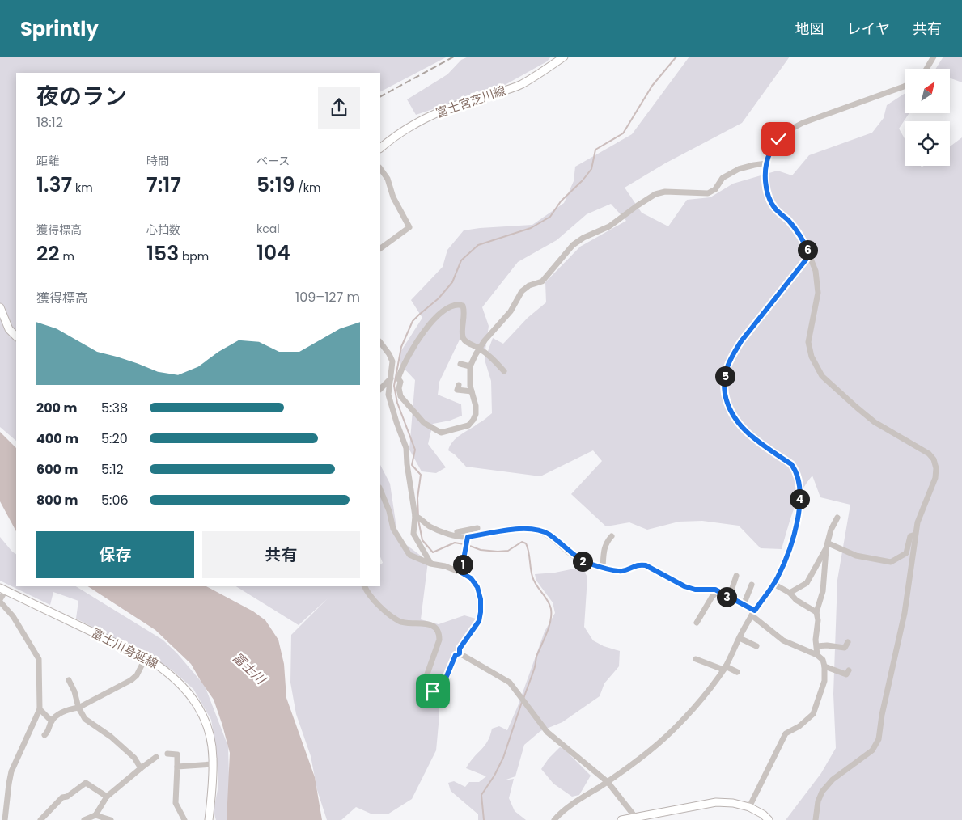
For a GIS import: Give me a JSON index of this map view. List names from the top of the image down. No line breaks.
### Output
{"streets":{"main road":["富士宮芝川線","富士川身延線"]},"water":["富士川"],"north":"top right","page":{"header":"Sprintly","nav":["地図","レイヤ","共有"],"heading":["夜のラン","18:12"],"stats":[["距離","1.37 km"],["時間","7:17"],["ペース","5:19 /km"],["獲得標高","22 m"],["心拍数","153 bpm"],["kcal","104"]],"pins":["6","5","4","2","1","3"],"chart":["獲得標高","109–127 m"],"list":[{"name":"200 m","note":"5:38"},{"name":"400 m","note":"5:20"},{"name":"600 m","note":"5:12"},{"name":"800 m","note":"5:06"}],"buttons":["保存","共有"]}}
